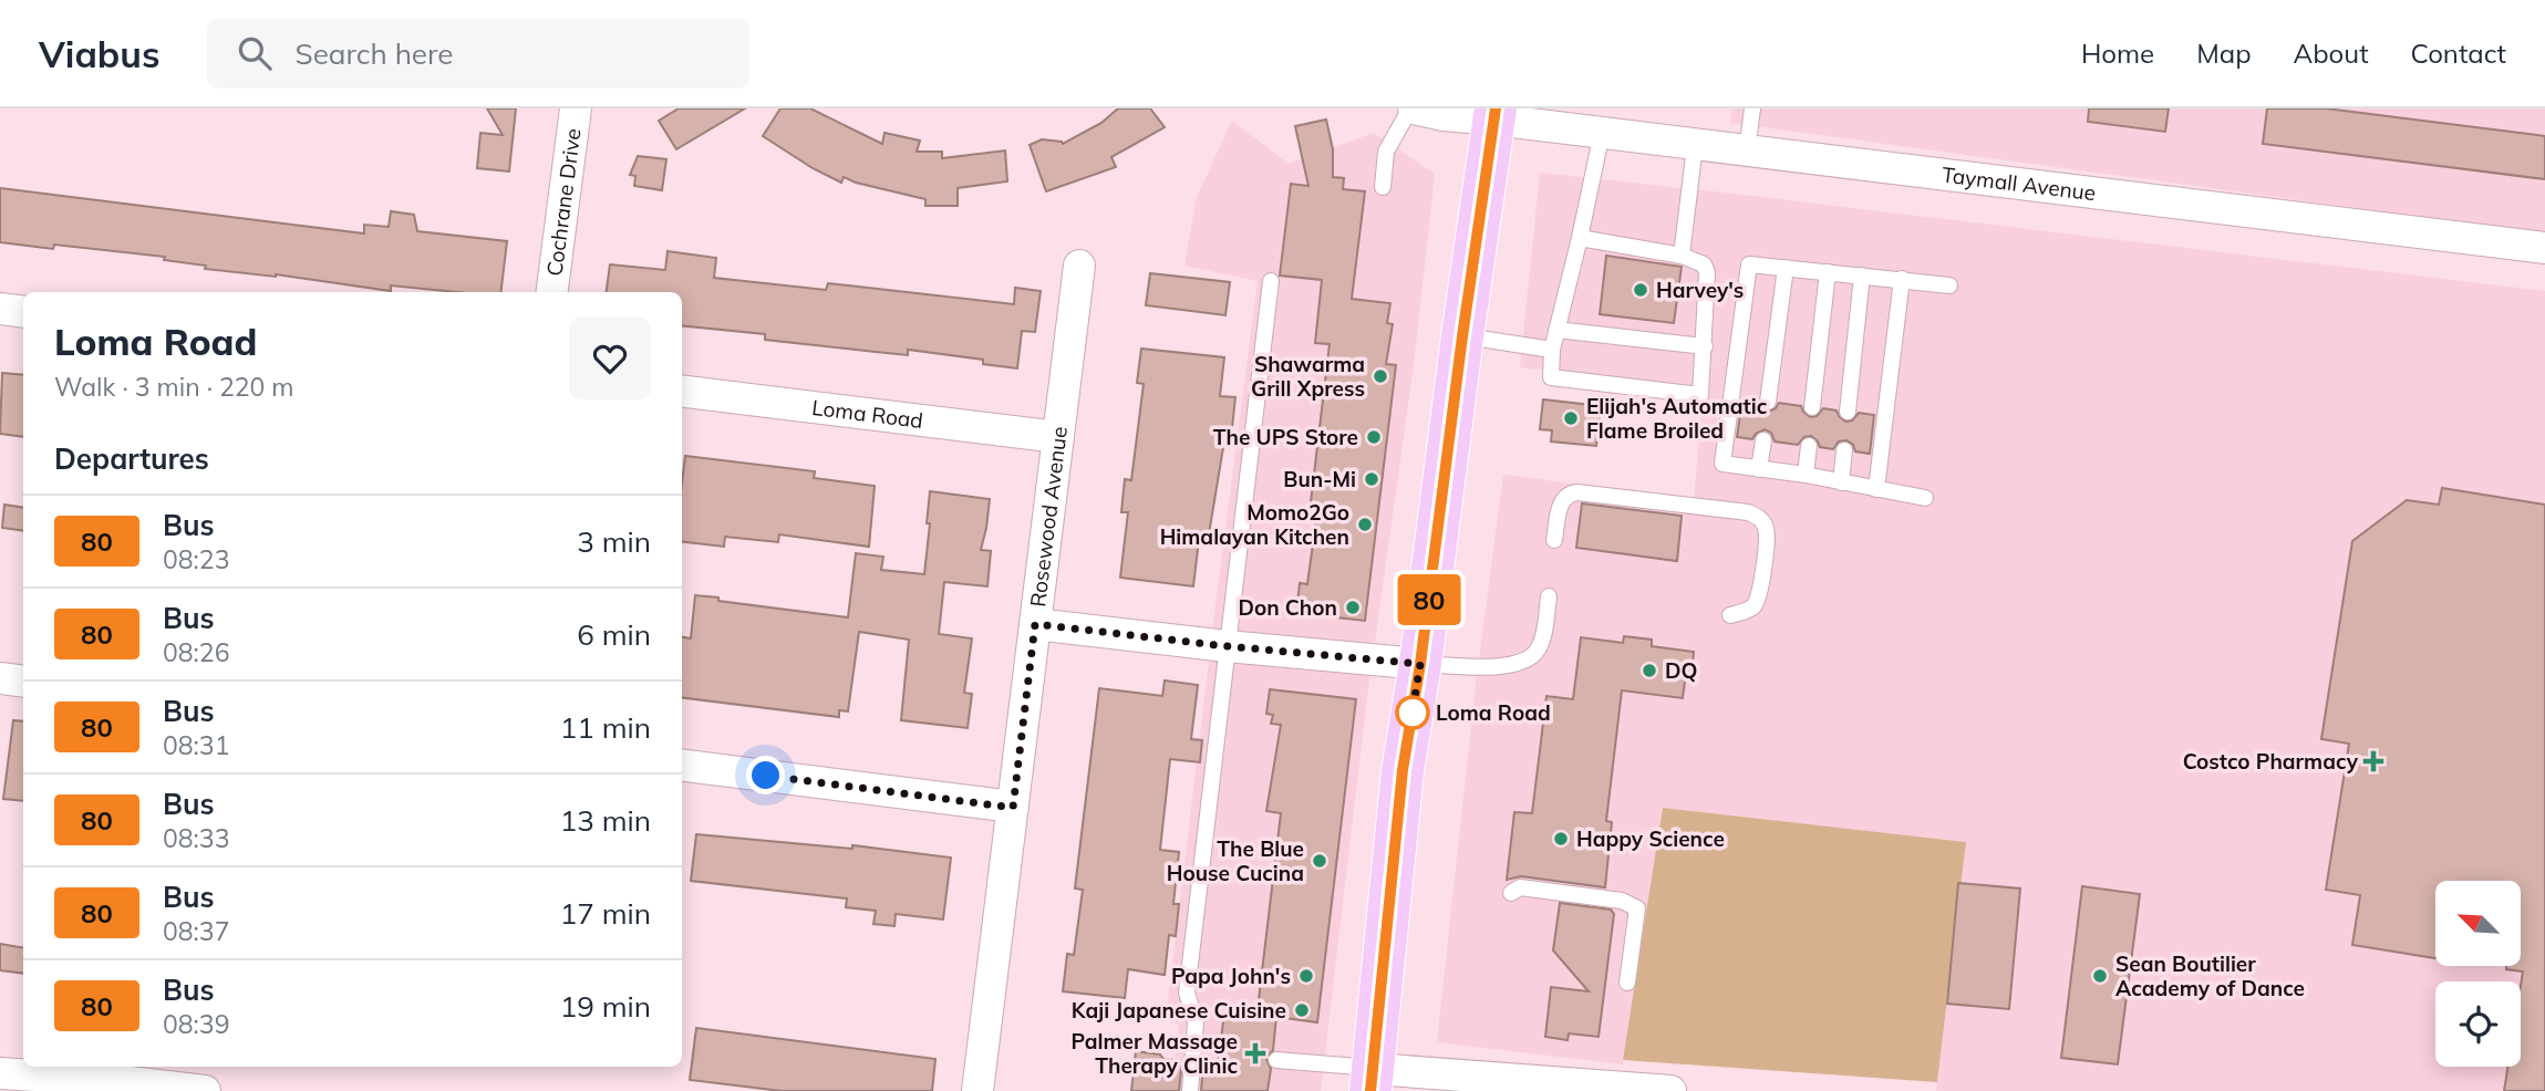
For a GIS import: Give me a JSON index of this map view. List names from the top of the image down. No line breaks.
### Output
{"streets":{"street":["Taymall Avenue","Cochrane Drive","Loma Road","Rosewood Avenue"]},"crossings":[["Loma Road","Rosewood Avenue"]],"places":{"other":["Harvey's","Shawarma Grill Xpress","Elijah's Automatic Flame Broiled","The UPS Store","Bun-Mi","Momo2Go Himalayan Kitchen","Don Chon","DQ","Loma Road","Happy Science","The Blue House Cucina","Papa John's","Sean Boutilier Academy of Dance","Kaji Japanese Cuisine"],"health":["Costco Pharmacy","Palmer Massage Therapy Clinic"]},"lines":["bus line 80"],"north":"top left","page":{"header":"Viabus","search":"Search here","nav":["Home","Map","About","Contact"],"on_map":"80","heading":[["Loma Road","Walk · 3 min · 220 m"],"Departures"],"list":[{"mark":"80","name":"Bus","note":"08:23","value":"3 min"},{"mark":"80","name":"Bus","note":"08:26","value":"6 min"},{"mark":"80","name":"Bus","note":"08:31","value":"11 min"},{"mark":"80","name":"Bus","note":"08:33","value":"13 min"},{"mark":"80","name":"Bus","note":"08:37","value":"17 min"},{"mark":"80","name":"Bus","note":"08:39","value":"19 min"}]}}
